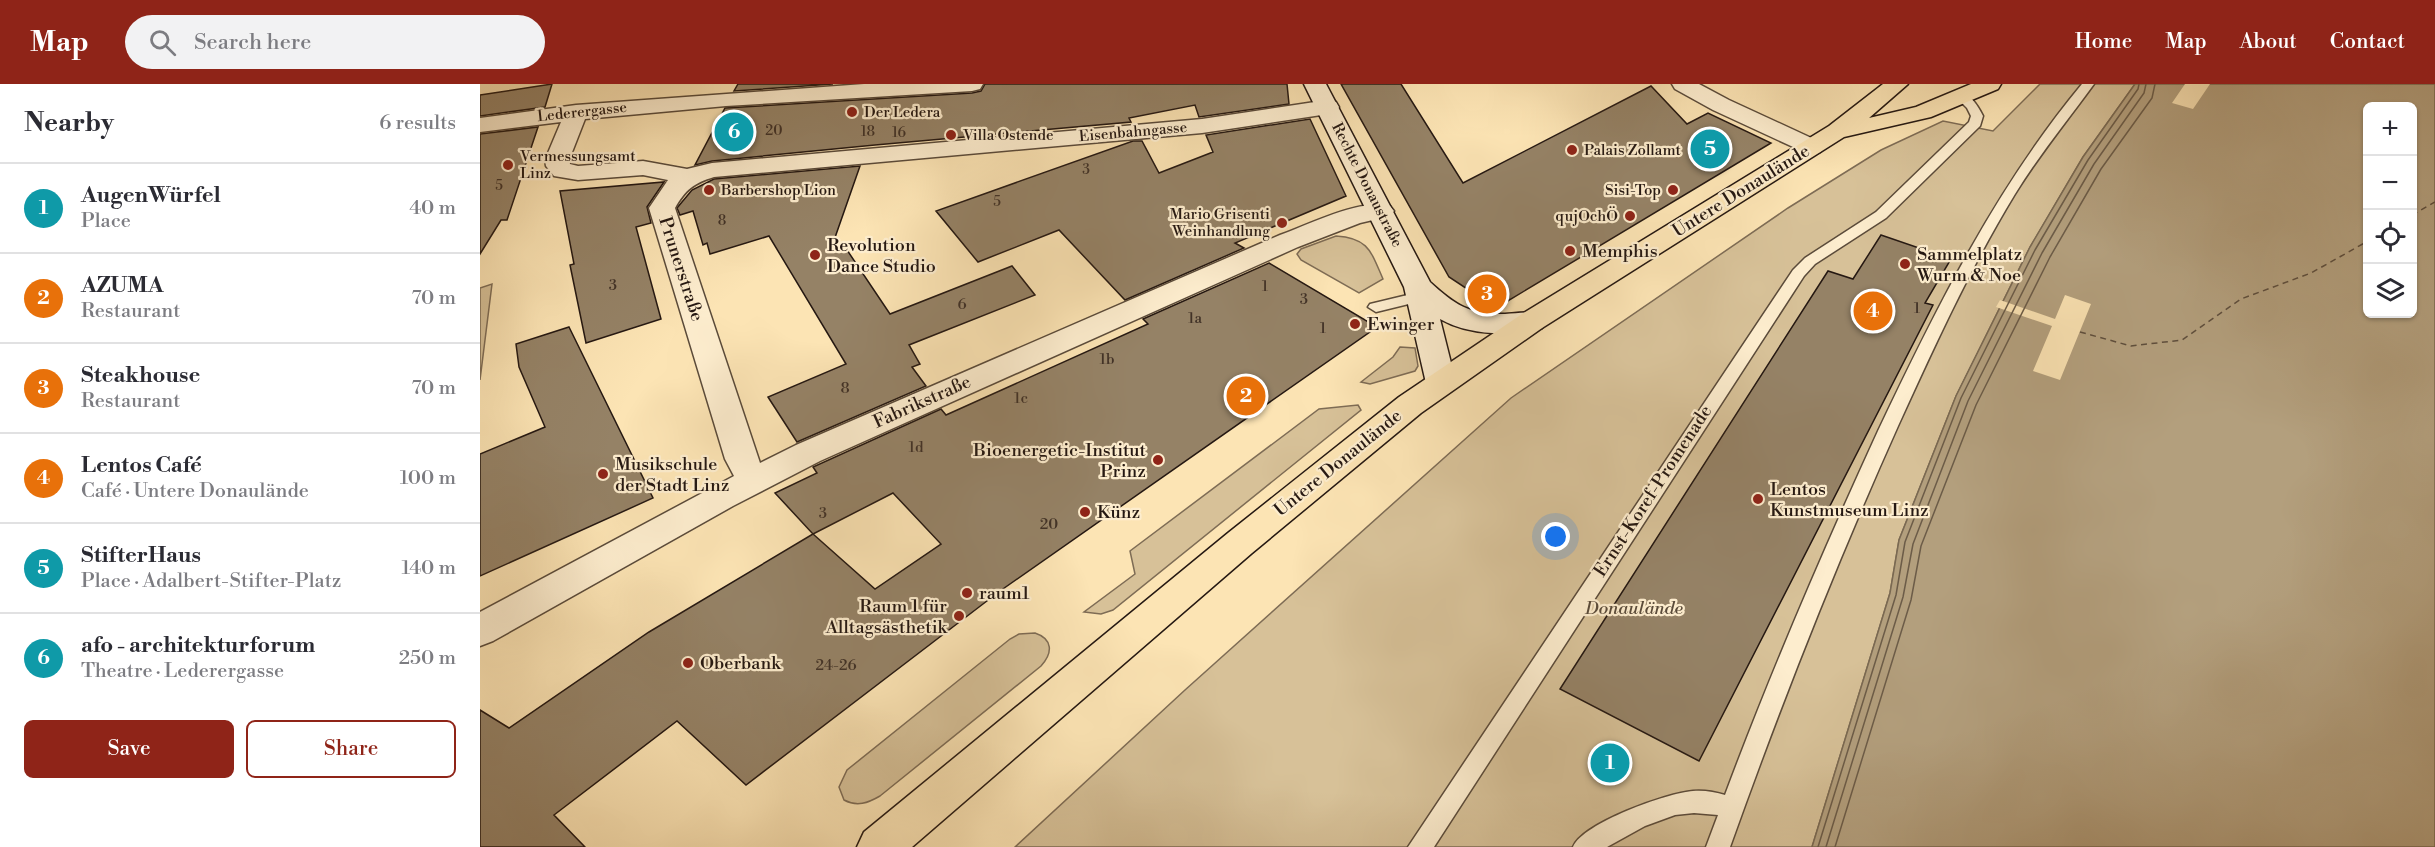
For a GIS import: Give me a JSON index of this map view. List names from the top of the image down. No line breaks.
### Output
{"streets":{"main road":["Untere Donaulände"],"street":["Lederergasse","Eisenbahngasse","Rechte Donaustraße","Prunerstraße","Fabrikstraße"],"lane":["Ernst-Koref-Promenade"]},"crossings":[["Eisenbahngasse","Rechte Donaustraße"],["Eisenbahngasse","Prunerstraße"],["Rechte Donaustraße","Untere Donaulände"],["Rechte Donaustraße","Fabrikstraße"],["Untere Donaulände","Ernst-Koref-Promenade"],["Prunerstraße","Fabrikstraße"]],"parks":["Donaulände"],"places":["Der Ledera","Villa Ostende","Palais Zollamt","Vermessungsamt Linz","Barbershop Lion","Sisi-Top","qujOchÖ","Mario Grisenti Weinhandlung","Memphis","Revolution Dance Studio","Sammelplatz Wurm & Noe","Ewinger","Bioenergetic-Institut Prinz","Musikschule der Stadt Linz","Lentos Kunstmuseum Linz","Künz","raum1","Raum 1 für Alltagsästhetik","Oberbank"],"house_numbers":["20","18","16","3","5","5","8","3","1","3","6","1","1a","1","1b","8","1c","1d","3","20","24-26"],"page":{"header":"Map","search":"Search here","nav":["Home","Map","About","Contact"],"heading":["Nearby","6 results"],"map_buttons":["+","−"],"pins":["6","5","3","4","2","1"],"list":[{"mark":"1","name":"AugenWürfel","note":"Place","value":"40 m"},{"mark":"2","name":"AZUMA","note":"Restaurant","value":"70 m"},{"mark":"3","name":"Steakhouse","note":"Restaurant","value":"70 m"},{"mark":"4","name":"Lentos Café","note":"Café · Untere Donaulände","value":"100 m"},{"mark":"5","name":"StifterHaus","note":"Place · Adalbert-Stifter-Platz","value":"140 m"},{"mark":"6","name":"afo - architekturforum","note":"Theatre · Lederergasse","value":"250 m"}],"buttons":["Save","Share"]}}
